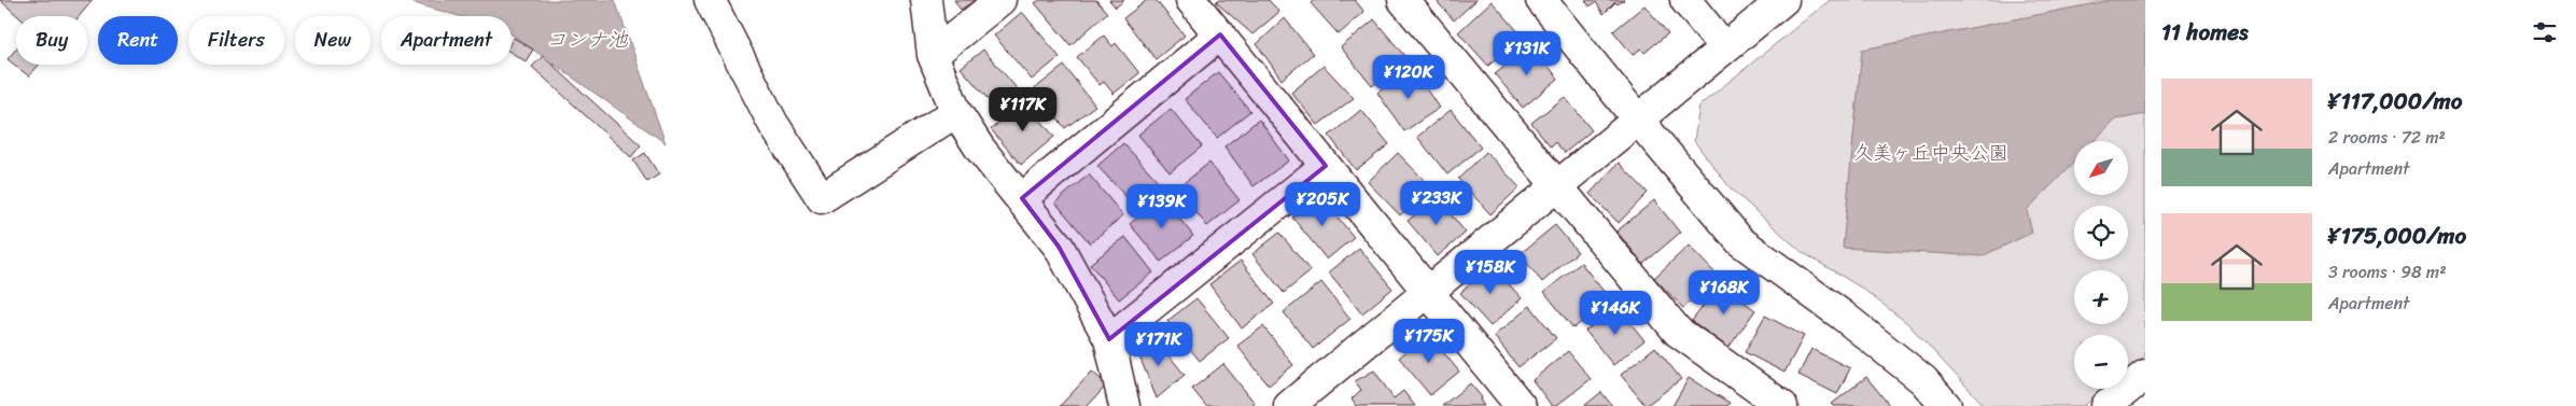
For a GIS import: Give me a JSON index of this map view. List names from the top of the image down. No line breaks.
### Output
{"water":["コンナ池"],"parks":["久美ヶ丘中央公園"],"north":"bottom left","page":{"heading":"11 homes","chip":["Buy","Rent","Filters","New","Apartment"],"price":["¥131K","¥120K","¥117K","¥233K","¥205K","¥139K","¥158K","¥168K","¥146K","¥175K","¥171K"],"list":[{"name":"¥117,000/mo","note":"2 rooms · 72 m² · Apartment"},{"name":"¥175,000/mo","note":"3 rooms · 98 m² · Apartment"}],"map_buttons":["+","−"]}}
